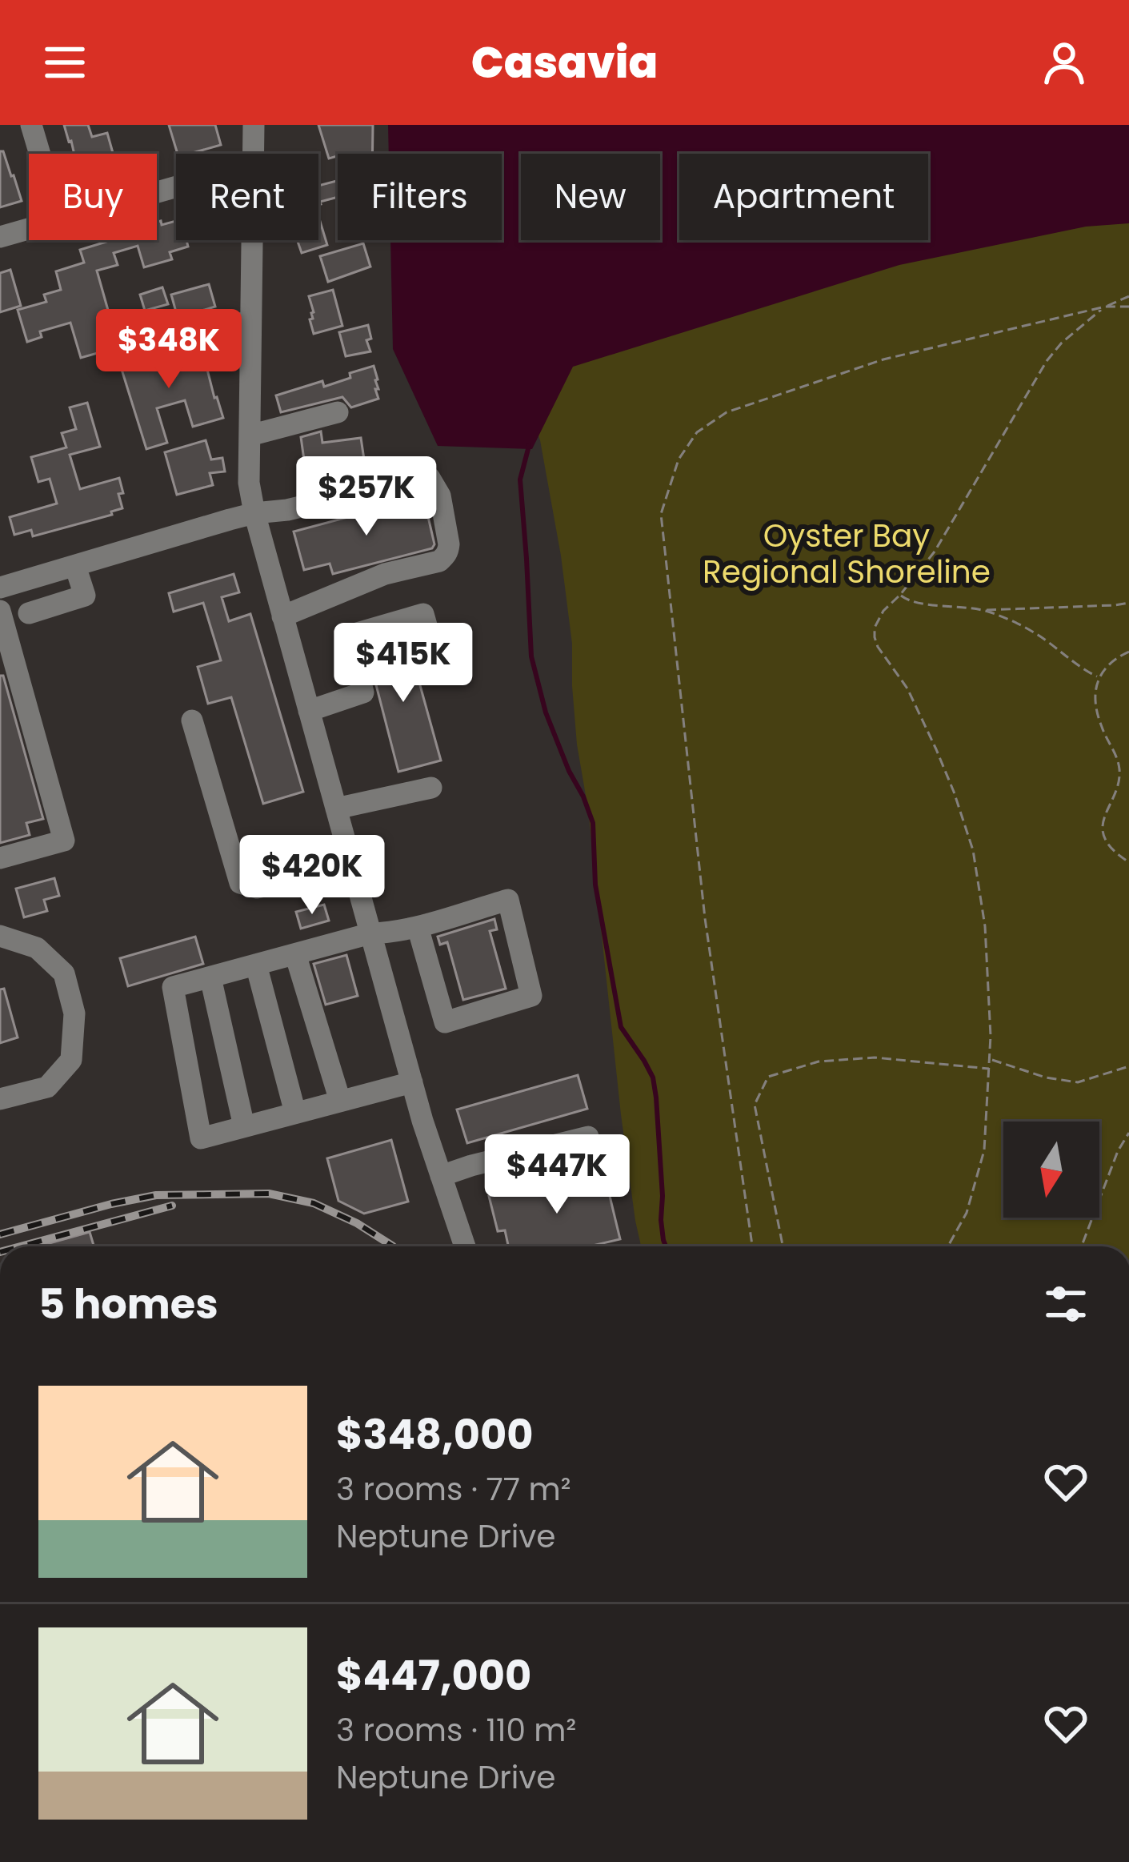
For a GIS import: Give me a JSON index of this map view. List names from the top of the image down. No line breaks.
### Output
{"parks":["Oyster Bay Regional Shoreline"],"north":"bottom","page":{"header":"Casavia","chip":["Buy","Rent","Filters","New","Apartment"],"price":["$348K","$257K","$415K","$420K","$447K"],"heading":"5 homes","list":[{"name":"$348,000","note":"3 rooms · 77 m² · Neptune Drive"},{"name":"$447,000","note":"3 rooms · 110 m² · Neptune Drive"}]}}
